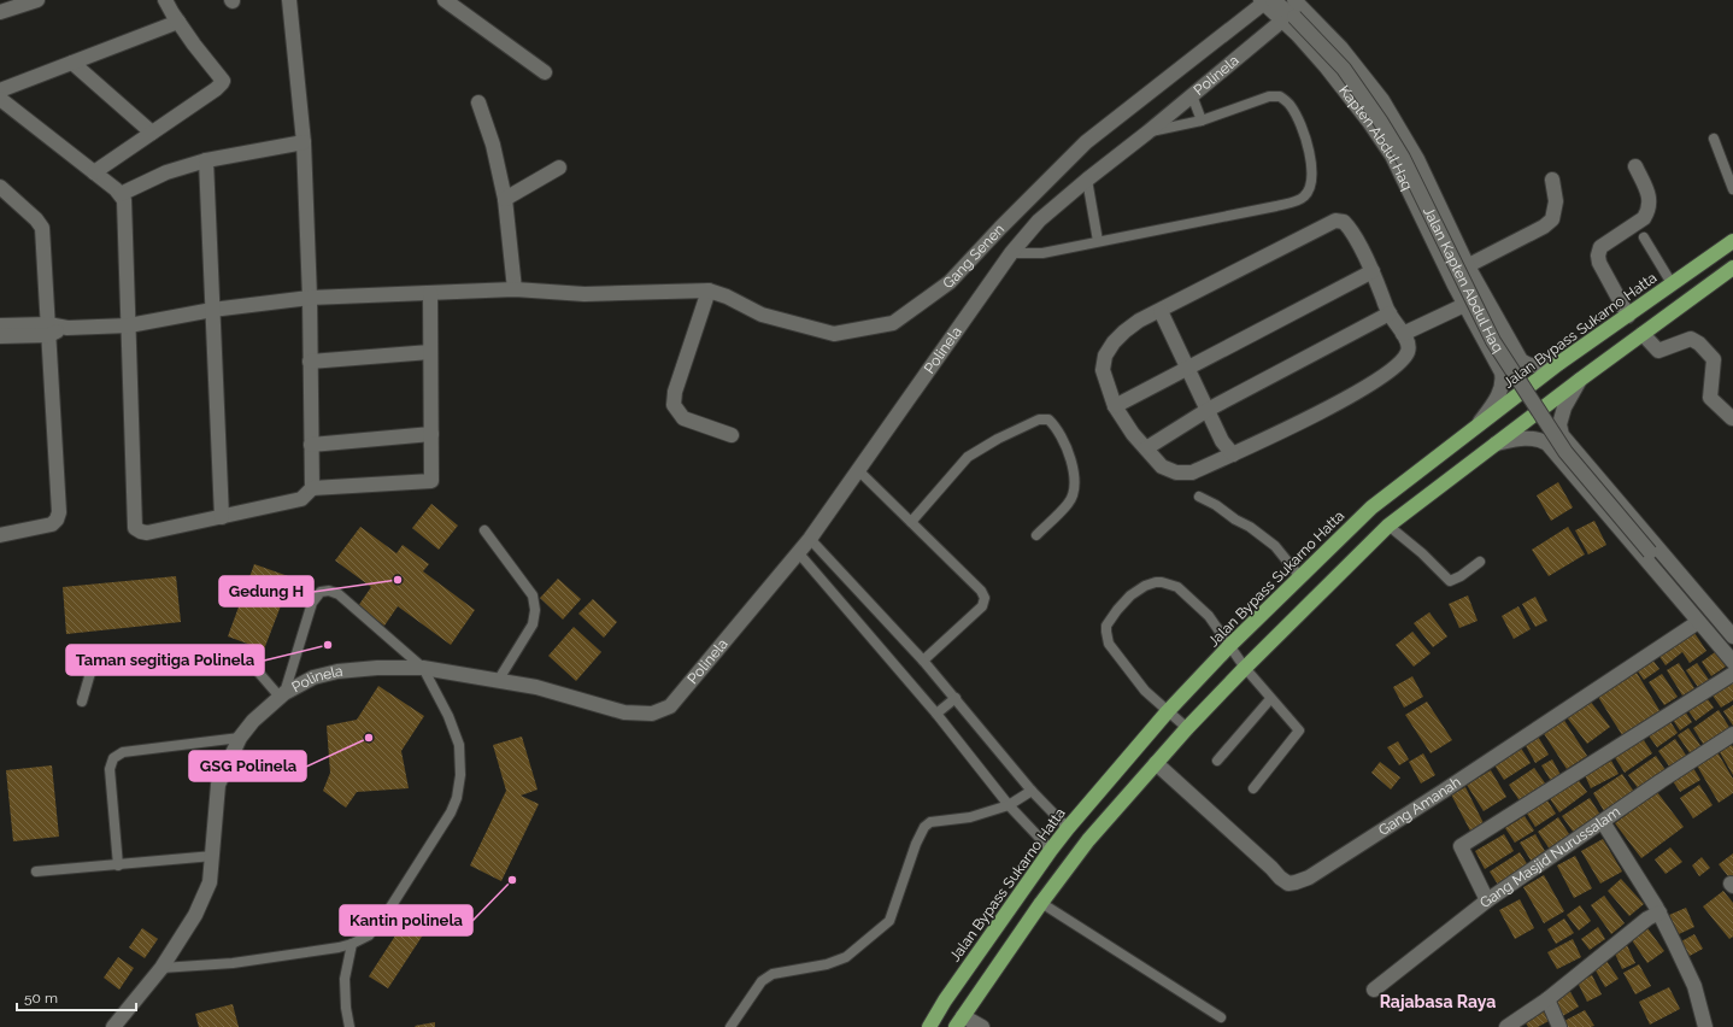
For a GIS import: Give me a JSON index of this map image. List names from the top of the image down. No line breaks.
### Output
{"streets":{"highway":["Jalan Bypass Sukarno Hatta"],"street":["Polinela","Kapten Abdul Haq","Gang Senen","Jalan Kapten Abdul Haq","Gang Amanah","Gang Masjid Nurussalam"]},"crossings":[["Polinela","Kapten Abdul Haq"],["Polinela","Jalan Kapten Abdul Haq"],["Kapten Abdul Haq","Gang Senen"],["Kapten Abdul Haq","Jalan Kapten Abdul Haq"],["Kapten Abdul Haq","Jalan Bypass Sukarno Hatta"]],"districts":["Rajabasa Raya"],"places":["Gedung H","Taman segitiga Polinela","GSG Polinela","Kantin polinela"],"scale_bar":"50 m"}
